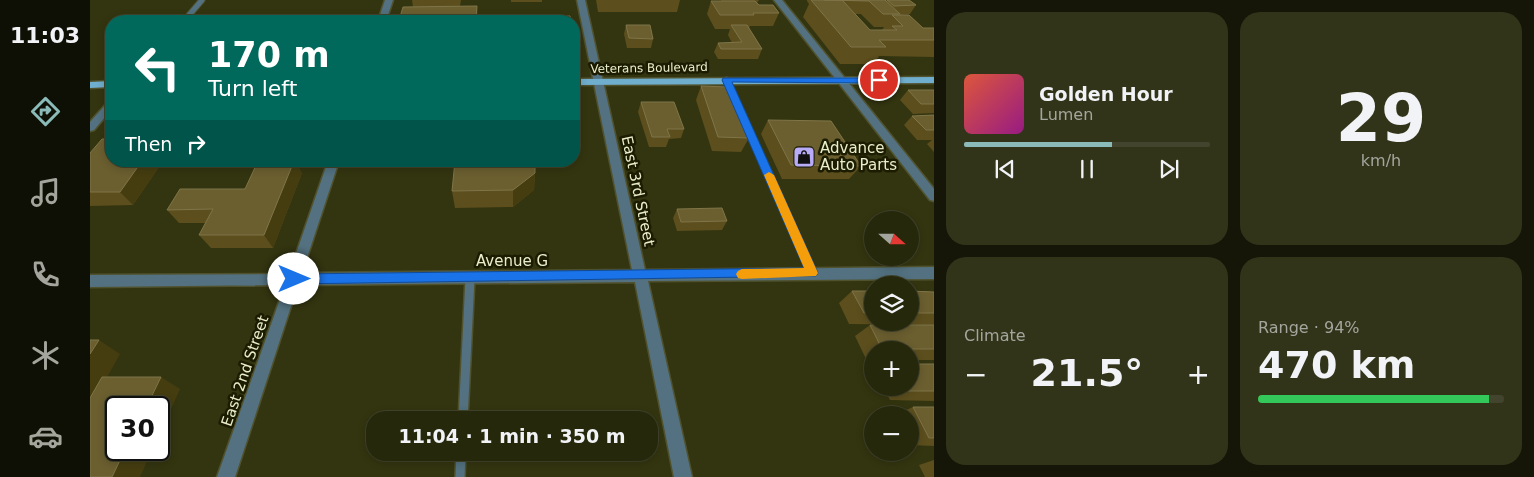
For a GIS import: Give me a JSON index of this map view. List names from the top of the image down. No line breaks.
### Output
{"streets":{"main road":["Veterans Boulevard"],"street":["East 3rd Street","Avenue G","East 2nd Street"]},"crossings":[["Veterans Boulevard","East 3rd Street"],["East 3rd Street","Avenue G"],["Avenue G","East 2nd Street"]],"places":{"shop":["Advance Auto Parts"]},"north":"right","page":{"tabs":"11:03","tile":[["29","km/h"],"Climate",["Range · 94%","470 km"]],"turn":["170 m","Turn left"],"song":["Golden Hour","Lumen"],"then":"Then","map_buttons":["+","−"],"heat":["−","21.5°","+"],"limit":"30","trip":"11:04 · 1 min · 350 m"}}
